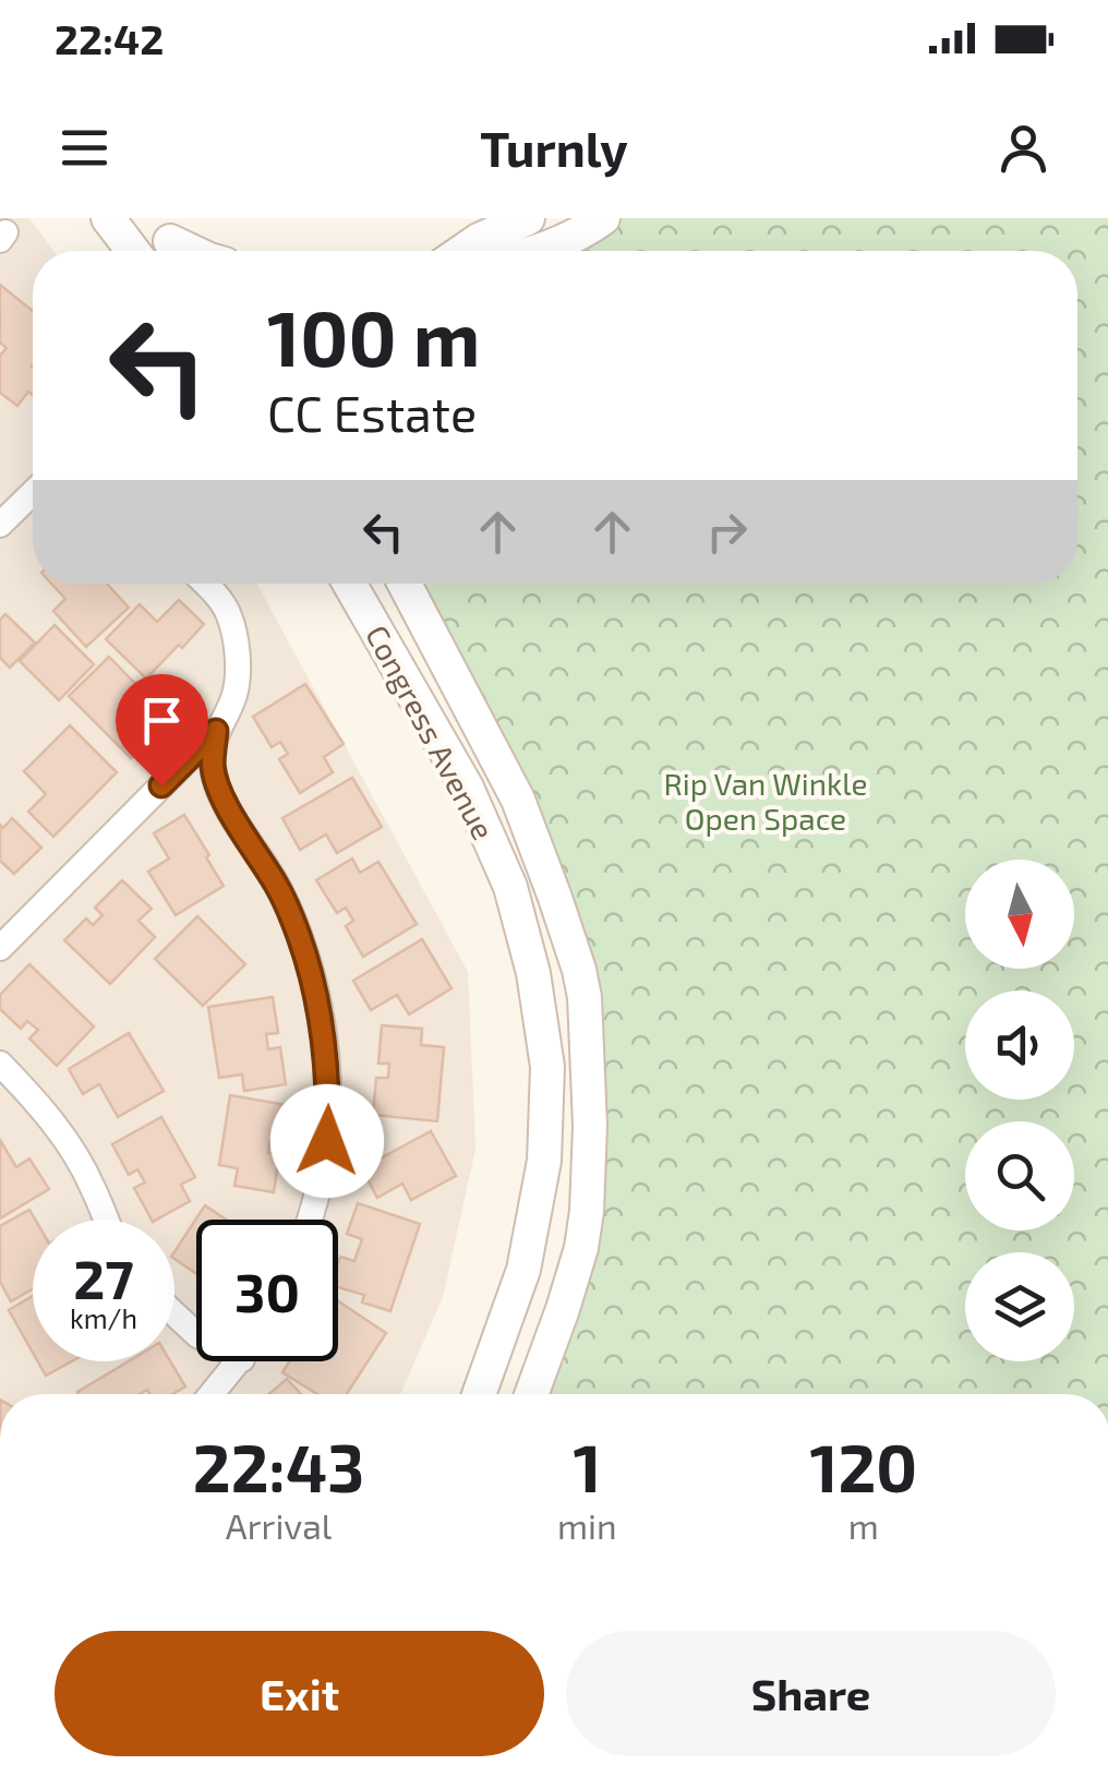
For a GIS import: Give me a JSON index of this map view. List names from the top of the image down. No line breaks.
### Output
{"streets":{"street":["Congress Avenue"]},"parks":["Rip Van Winkle Open Space"],"north":"bottom","page":{"status":"22:42","header":"Turnly","turn":["100 m","CC Estate"],"speed":"27 km/h","limit":"30","eta":["22:43","Arrival","1","min","120","m"],"buttons":["Exit","Share"]}}
